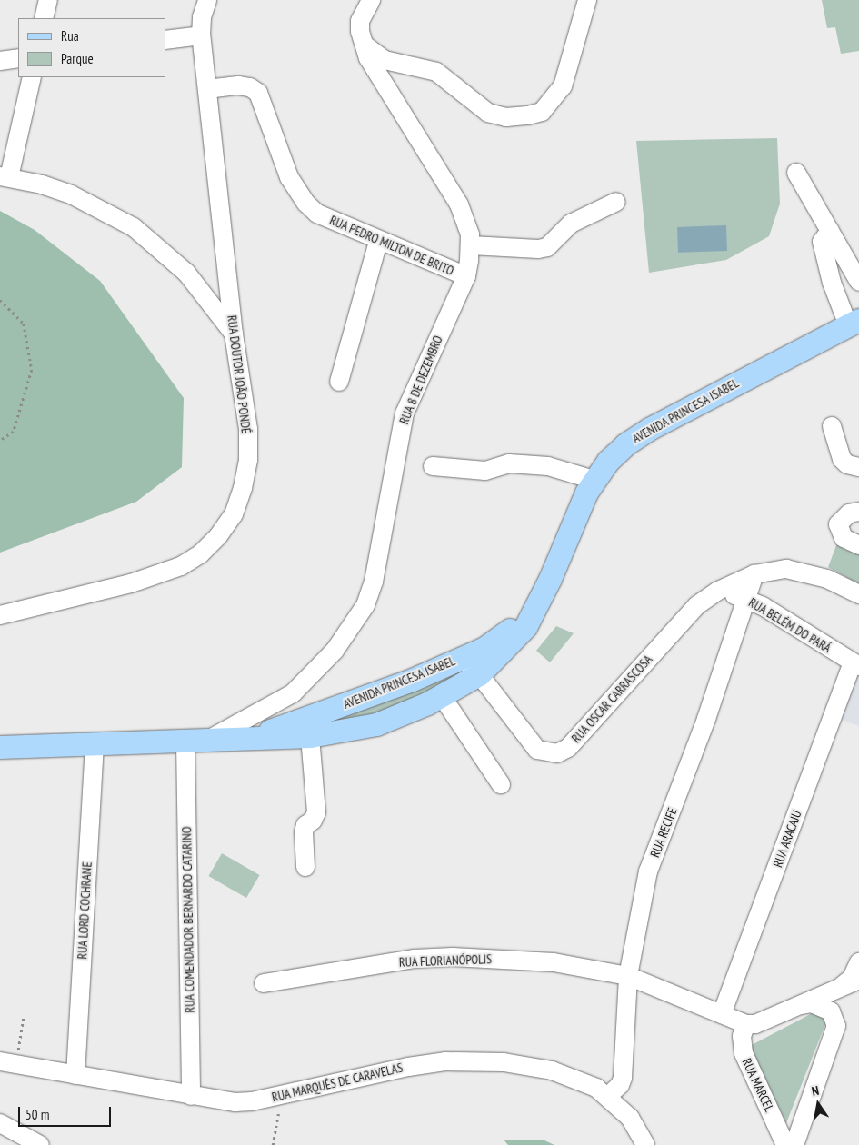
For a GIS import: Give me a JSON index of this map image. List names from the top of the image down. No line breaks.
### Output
{"streets":{"main road":["AVENIDA PRINCESA ISABEL"],"street":["RUA PEDRO MILTON DE BRITO","RUA DOUTOR JOÃO PONDÉ","RUA 8 DE DEZEMBRO","RUA BELÉM DO PARÁ","RUA OSCAR CARRASCOSA","RUA RECIFE","RUA ARACAJU","RUA LORD COCHRANE","RUA COMENDADOR BERNARDO CATARINO","RUA FLORIANÓPOLIS","RUA MARQUÊS DE CARAVELAS","RUA MARCEL"]},"crossings":[["RUA PEDRO MILTON DE BRITO","RUA DOUTOR JOÃO PONDÉ"],["RUA PEDRO MILTON DE BRITO","RUA 8 DE DEZEMBRO"],["RUA 8 DE DEZEMBRO","AVENIDA PRINCESA ISABEL"],["RUA 8 DE DEZEMBRO","RUA COMENDADOR BERNARDO CATARINO"],["AVENIDA PRINCESA ISABEL","RUA OSCAR CARRASCOSA"],["AVENIDA PRINCESA ISABEL","RUA LORD COCHRANE"],["AVENIDA PRINCESA ISABEL","RUA COMENDADOR BERNARDO CATARINO"],["RUA BELÉM DO PARÁ","RUA OSCAR CARRASCOSA"],["RUA BELÉM DO PARÁ","RUA RECIFE"],["RUA BELÉM DO PARÁ","RUA ARACAJU"],["RUA OSCAR CARRASCOSA","RUA RECIFE"],["RUA RECIFE","RUA FLORIANÓPOLIS"],["RUA RECIFE","RUA MARQUÊS DE CARAVELAS"],["RUA ARACAJU","RUA FLORIANÓPOLIS"],["RUA LORD COCHRANE","RUA MARQUÊS DE CARAVELAS"],["RUA COMENDADOR BERNARDO CATARINO","RUA MARQUÊS DE CARAVELAS"],["RUA FLORIANÓPOLIS","RUA MARCEL"]],"legend":["Rua","Parque"],"scale_bar":"50 m","north":"top"}
